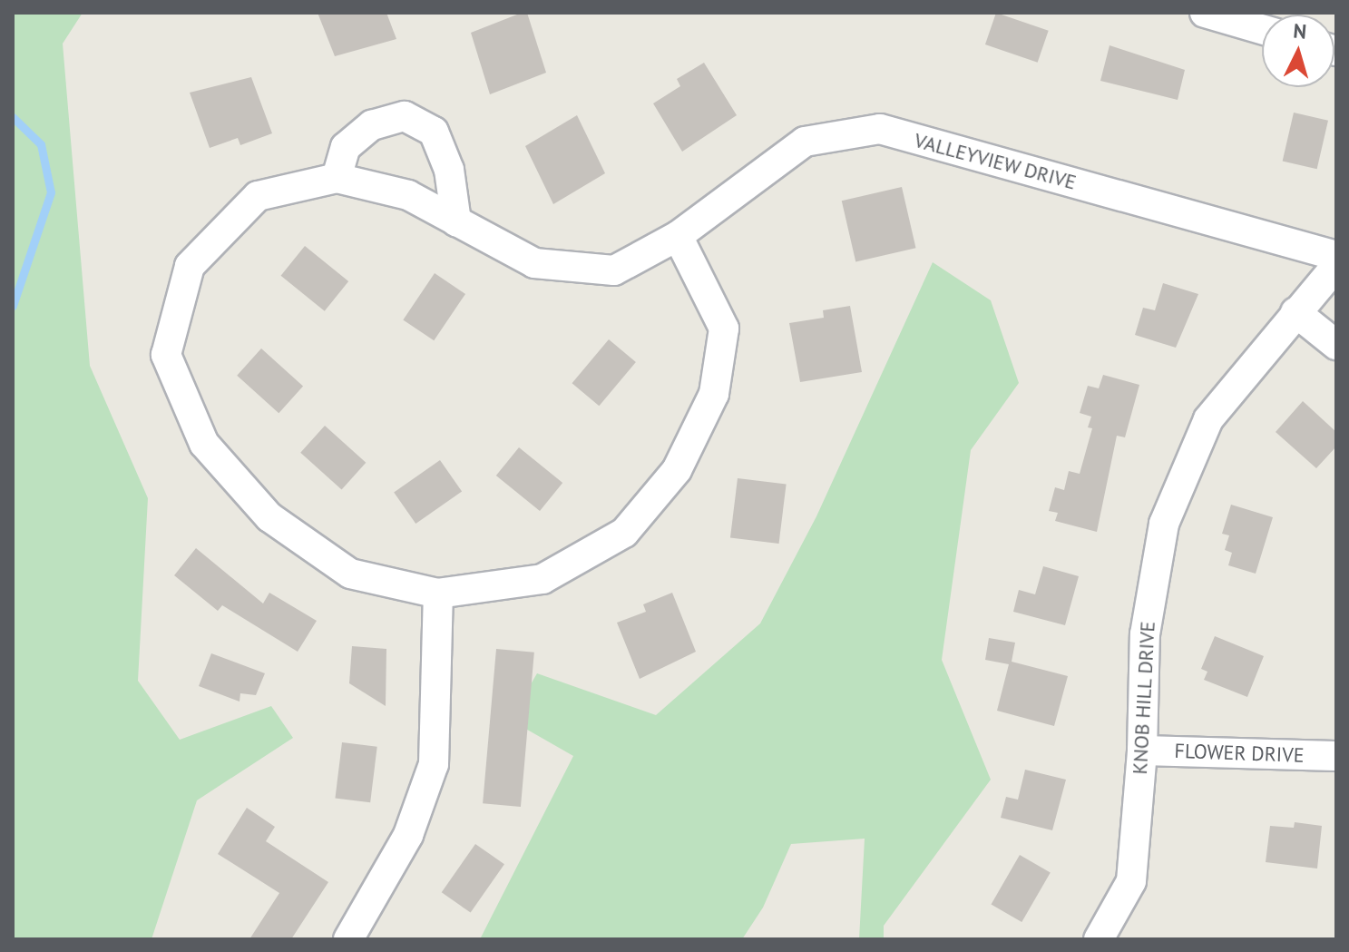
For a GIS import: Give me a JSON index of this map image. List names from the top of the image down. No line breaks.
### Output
{"streets":{"street":["VALLEYVIEW DRIVE","KNOB HILL DRIVE","FLOWER DRIVE"]},"crossings":[["KNOB HILL DRIVE","FLOWER DRIVE"]],"north":"top"}
